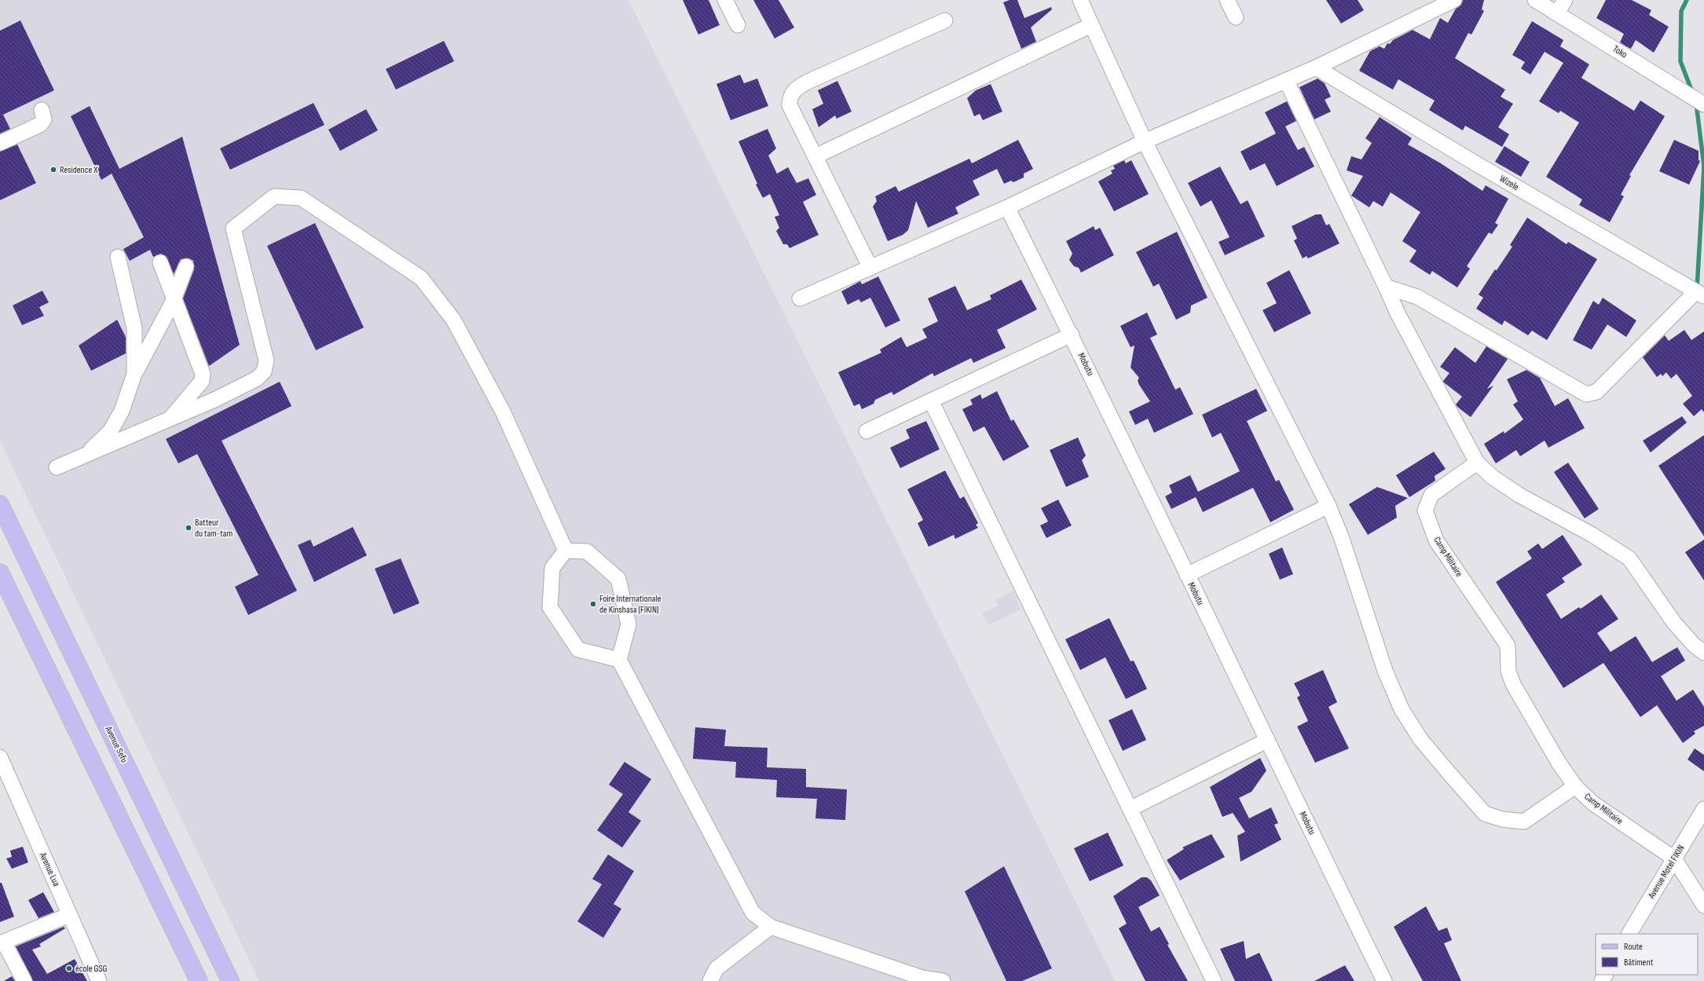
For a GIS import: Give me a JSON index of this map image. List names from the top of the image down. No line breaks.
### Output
{"streets":{"main road":["Avenue Sefu"],"street":["Toko","Wizele","Mobutu","Camp Militaire","Avenue Lua","Avenue Motel FIKIN"]},"crossings":[["Camp Militaire","Avenue Motel FIKIN"]],"places":["Residence X","Batteur du tam-tam","Foire Internationale de Kinshasa (FIKIN)","école GSG"],"legend":["Route","Bâtiment"]}
